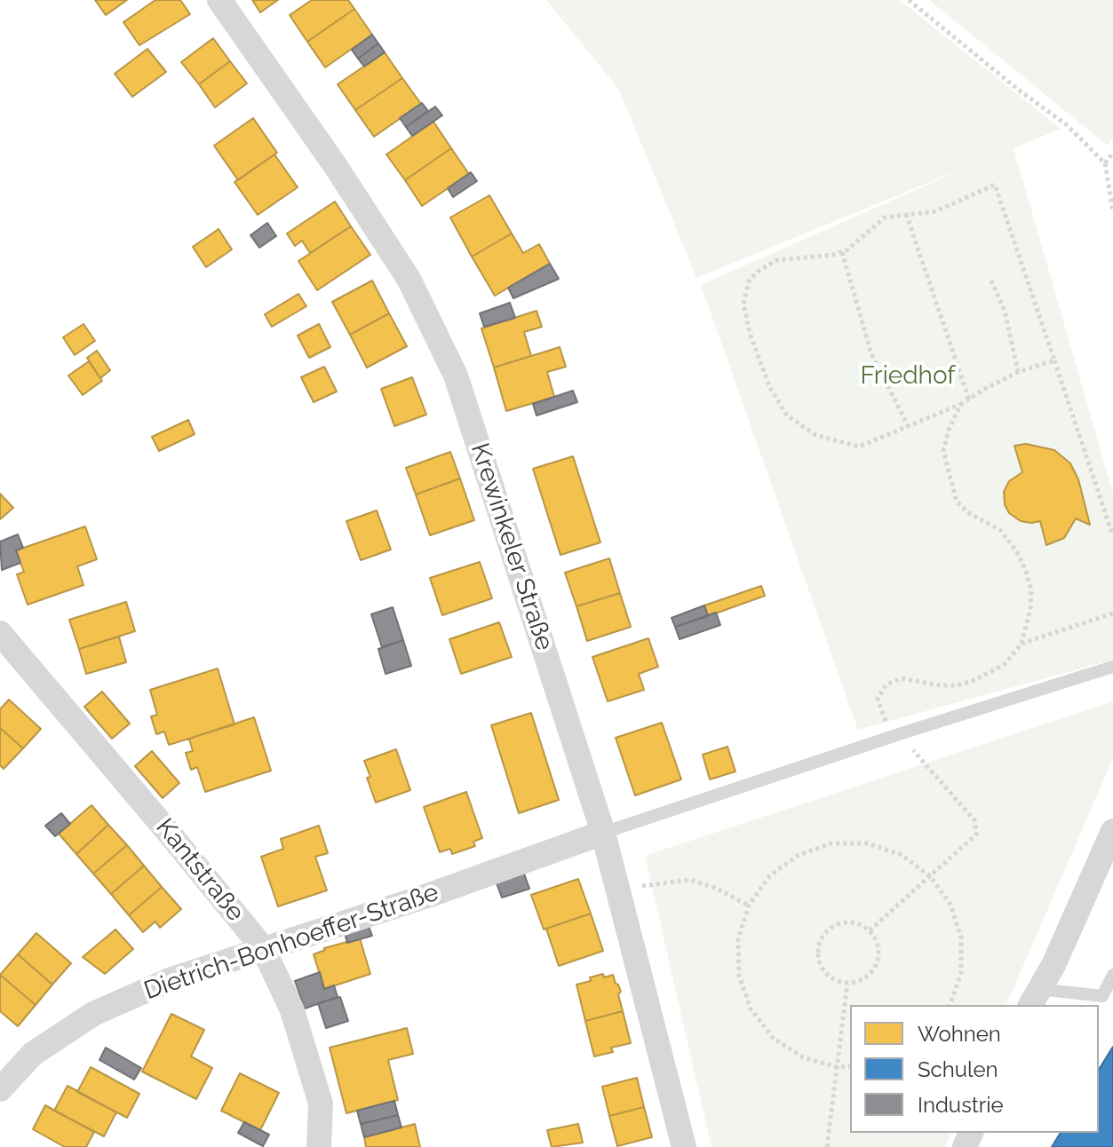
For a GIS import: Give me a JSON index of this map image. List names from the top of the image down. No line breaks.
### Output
{"streets":{"street":["Krewinkeler Straße","Kantstraße","Dietrich-Bonhoeffer-Straße"]},"crossings":[["Krewinkeler Straße","Dietrich-Bonhoeffer-Straße"],["Kantstraße","Dietrich-Bonhoeffer-Straße"]],"parks":["Friedhof"],"legend":["Wohnen","Schulen","Industrie"]}
